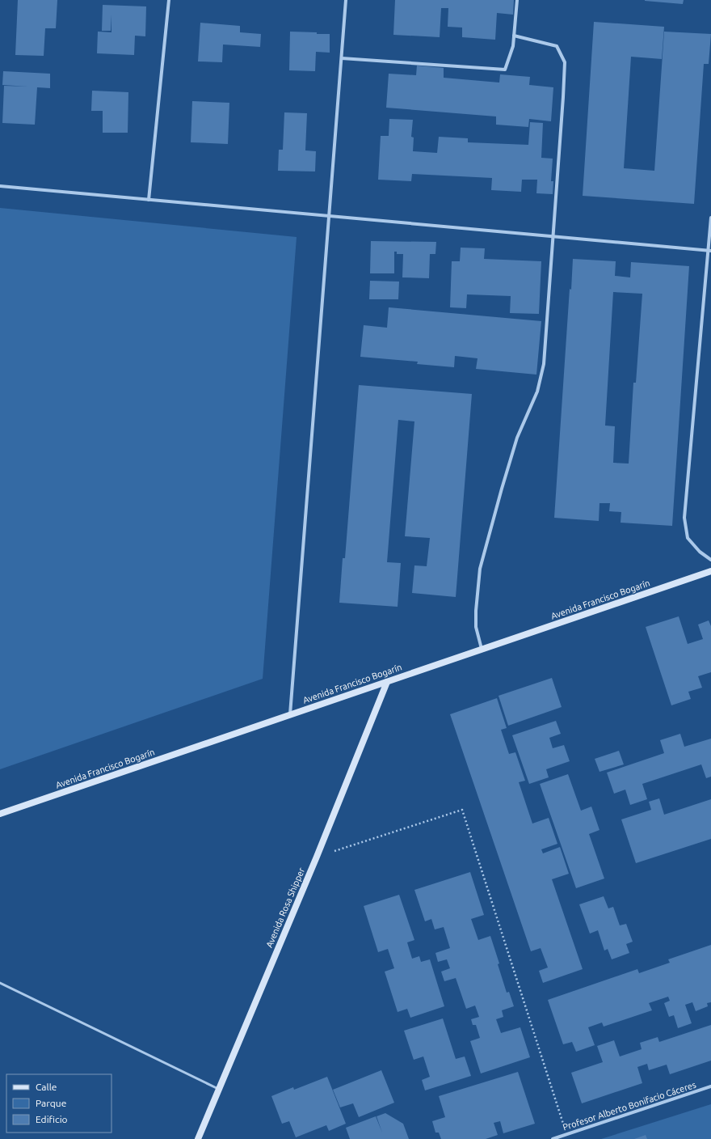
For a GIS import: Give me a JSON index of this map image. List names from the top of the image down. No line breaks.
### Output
{"streets":{"street":["Avenida Francisco Bogarín","Avenida Rosa Shipper","Profesor Alberto Bonifacio Cáceres"]},"crossings":[["Avenida Francisco Bogarín","Avenida Rosa Shipper"]],"legend":["Calle","Parque","Edificio"]}
